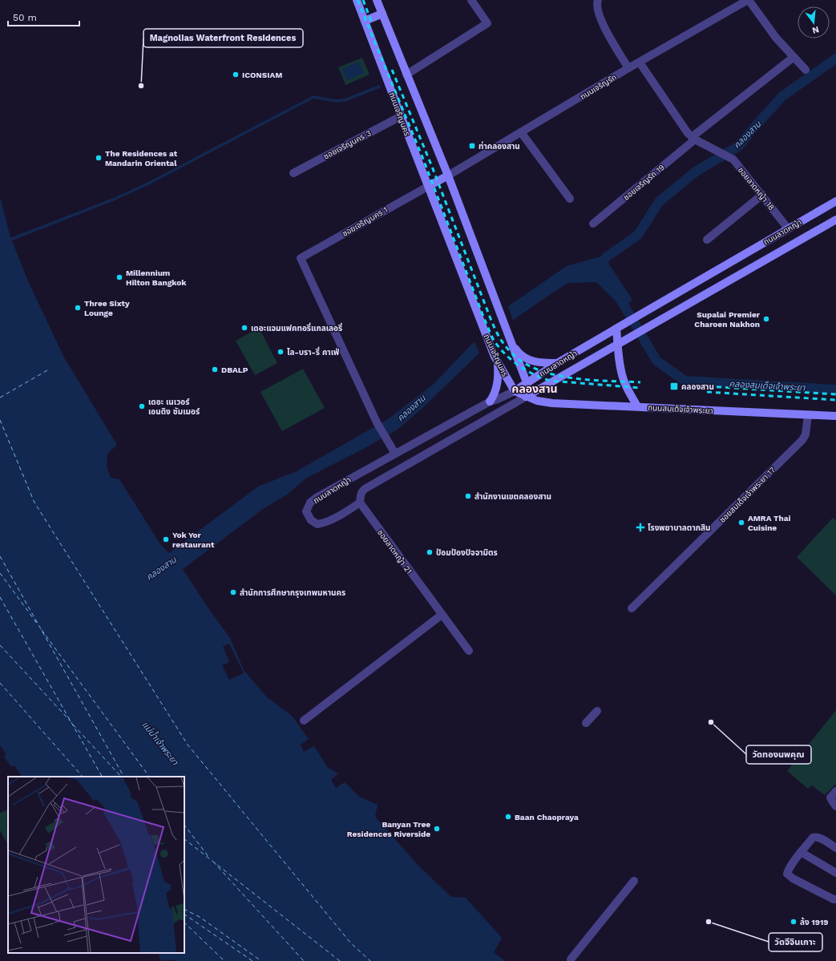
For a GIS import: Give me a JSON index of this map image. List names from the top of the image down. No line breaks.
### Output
{"streets":{"main road":["ถนนเจริญนคร","ถนนลาดหญ้า","ถนนสมเด็จเจ้าพระยา"],"street":["ถนนเจริญรัถ","ซอยเจริญนคร 3","ซอยเจริญรัถ 19","ซอยลาดหญ้า 18","ซอยเจริญนคร 1","ซอยสมเด็จเจ้าพระยา 17","ซอยลาดหญ้า 21"]},"crossings":[["ถนนเจริญนคร","ซอยเจริญนคร 3"],["ถนนเจริญนคร","ซอยเจริญนคร 1"],["ถนนเจริญนคร","ถนนลาดหญ้า"],["ซอยเจริญรัถ 19","ซอยลาดหญ้า 18"],["ซอยลาดหญ้า 18","ถนนลาดหญ้า"],["ซอยเจริญนคร 1","ถนนลาดหญ้า"],["ถนนลาดหญ้า","ถนนสมเด็จเจ้าพระยา"],["ถนนลาดหญ้า","ซอยลาดหญ้า 21"],["ถนนสมเด็จเจ้าพระยา","ซอยสมเด็จเจ้าพระยา 17"]],"districts":["คลองสาน"],"water":["คลองสาน","คลองสมเด็จเจ้าพระยา","แม่น้ำเจ้าพระยา"],"places":{"other":["ICONSIAM","Magnolias Waterfront Residences","The Residences at Mandarin Oriental","Millennium Hilton Bangkok","Three Sixty Lounge","Supalai Premier Charoen Nakhon","เดอะแจมแฟคทอรี่แกลเลอรี่","ไล-บรา-รี่ คาเฟ่","DBALP","เดอะ เนเวอร์ เอนดิง ซัมเมอร์","สำนักงานเขตคลองสาน","AMRA Thai Cuisine","Yok Yor restaurant","ป้อมป้องปัจจามิตร","สำนักการศึกษากรุงเทพมหานคร","วัดทองนพคุณ","Baan Chaopraya","Banyan Tree Residences Riverside","วัดจีจินเกาะ","ล้ง 1919"],"transit":["ท่าคลองสาน","คลองสาน"],"health":["โรงพยาบาลตากสิน"]},"scale_bar":"50 m","north":"bottom"}
